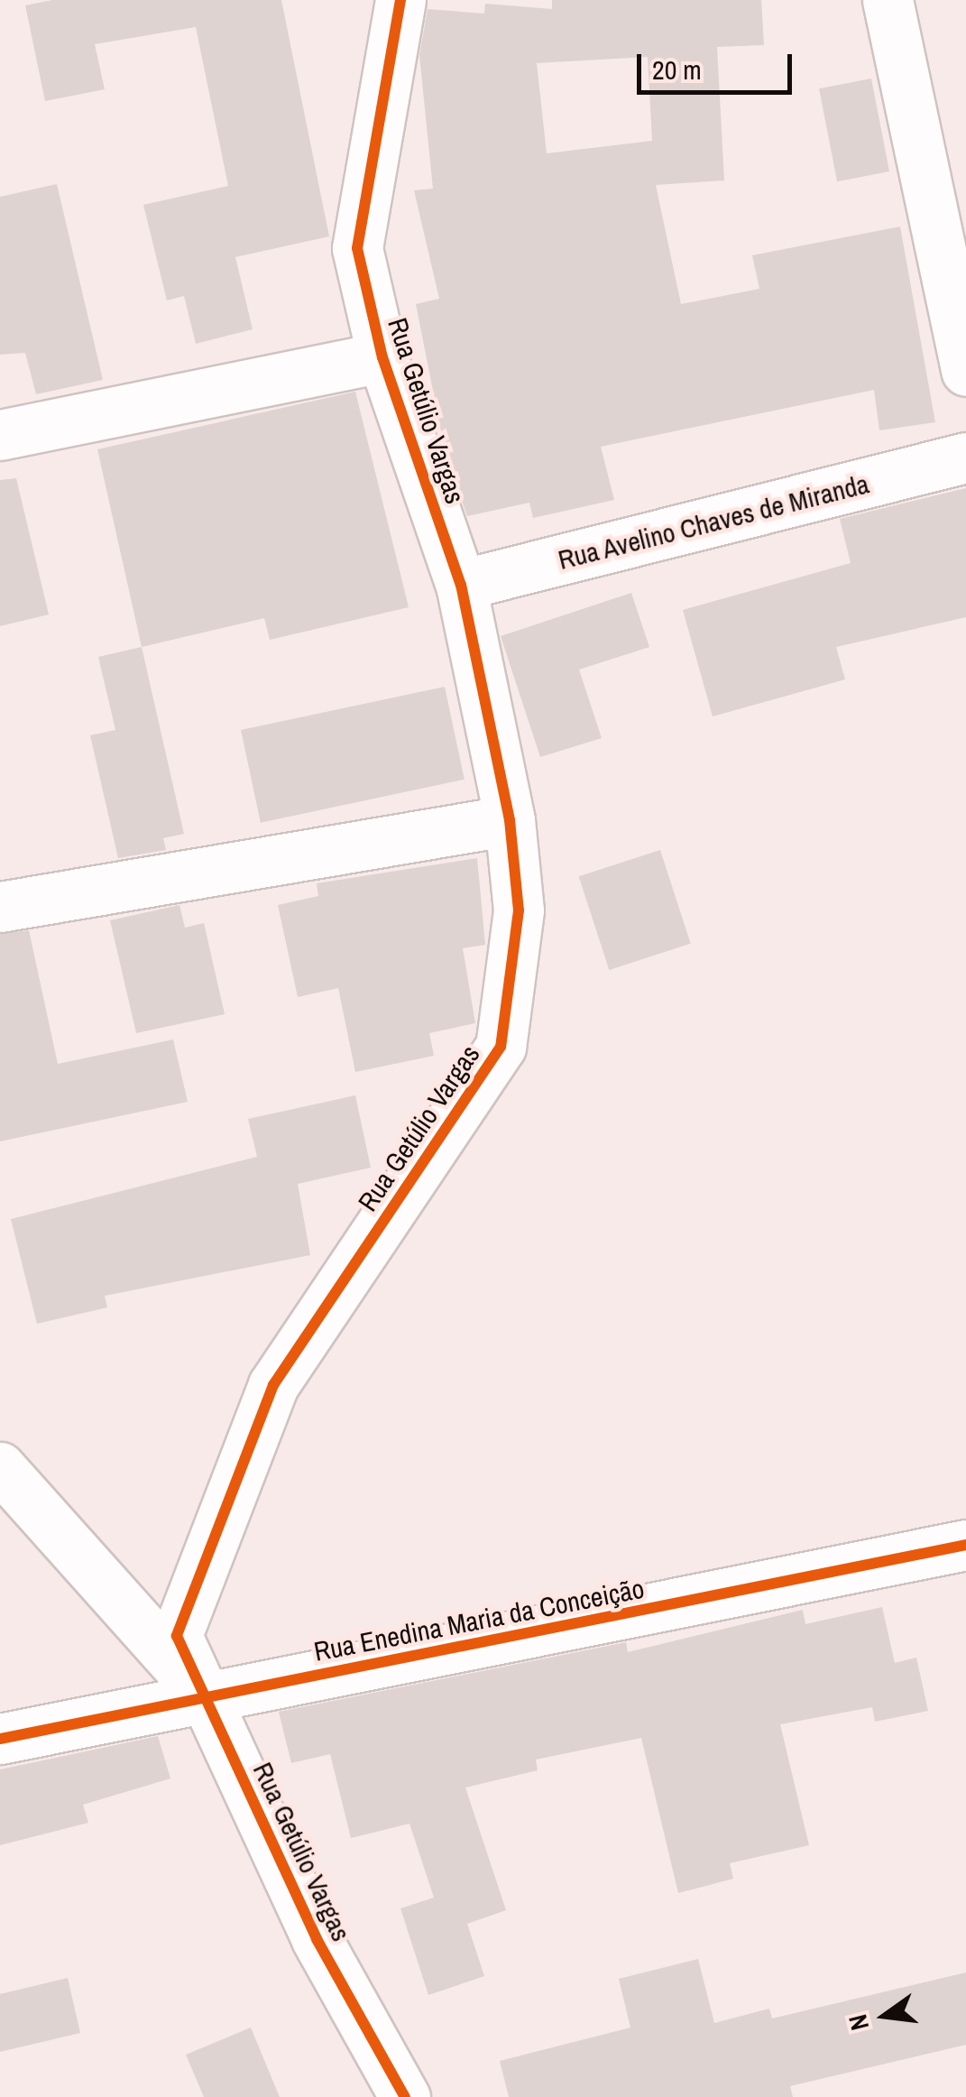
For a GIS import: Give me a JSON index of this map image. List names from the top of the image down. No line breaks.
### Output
{"streets":{"street":["Rua Getúlio Vargas","Rua Avelino Chaves de Miranda","Rua Enedina Maria da Conceição"]},"crossings":[["Rua Getúlio Vargas","Rua Avelino Chaves de Miranda"],["Rua Getúlio Vargas","Rua Enedina Maria da Conceição"]],"scale_bar":"20 m","north":"left"}
